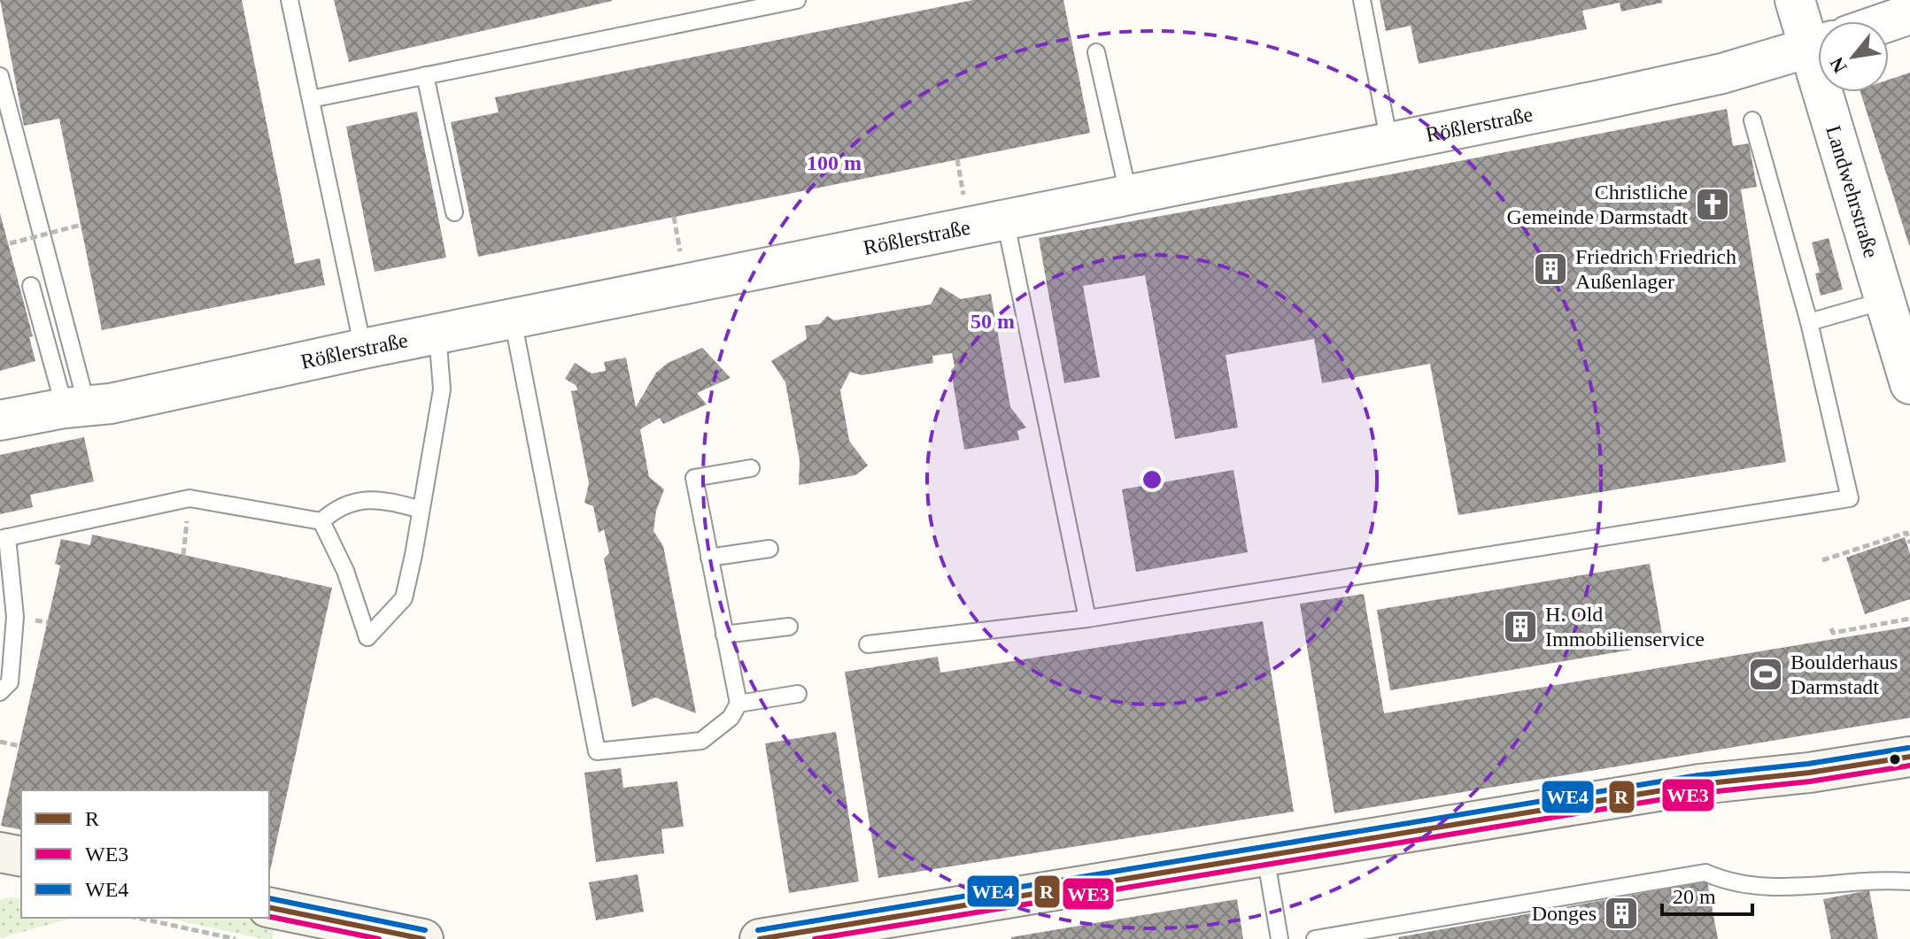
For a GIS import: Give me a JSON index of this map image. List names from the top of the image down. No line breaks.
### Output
{"streets":{"street":["Rößlerstraße","Landwehrstraße"]},"places":{"church":["Christliche Gemeinde Darmstadt"],"building":["Friedrich Friedrich Außenlager","H. Old Immobilienservice","Donges"],"sports":["Boulderhaus Darmstadt"]},"lines":["transit line WE4","transit line R","transit line WE3"],"legend":["R","WE3","WE4"],"scale_bar":"20 m","north":"bottom left","rings":["100 m","50 m"]}
